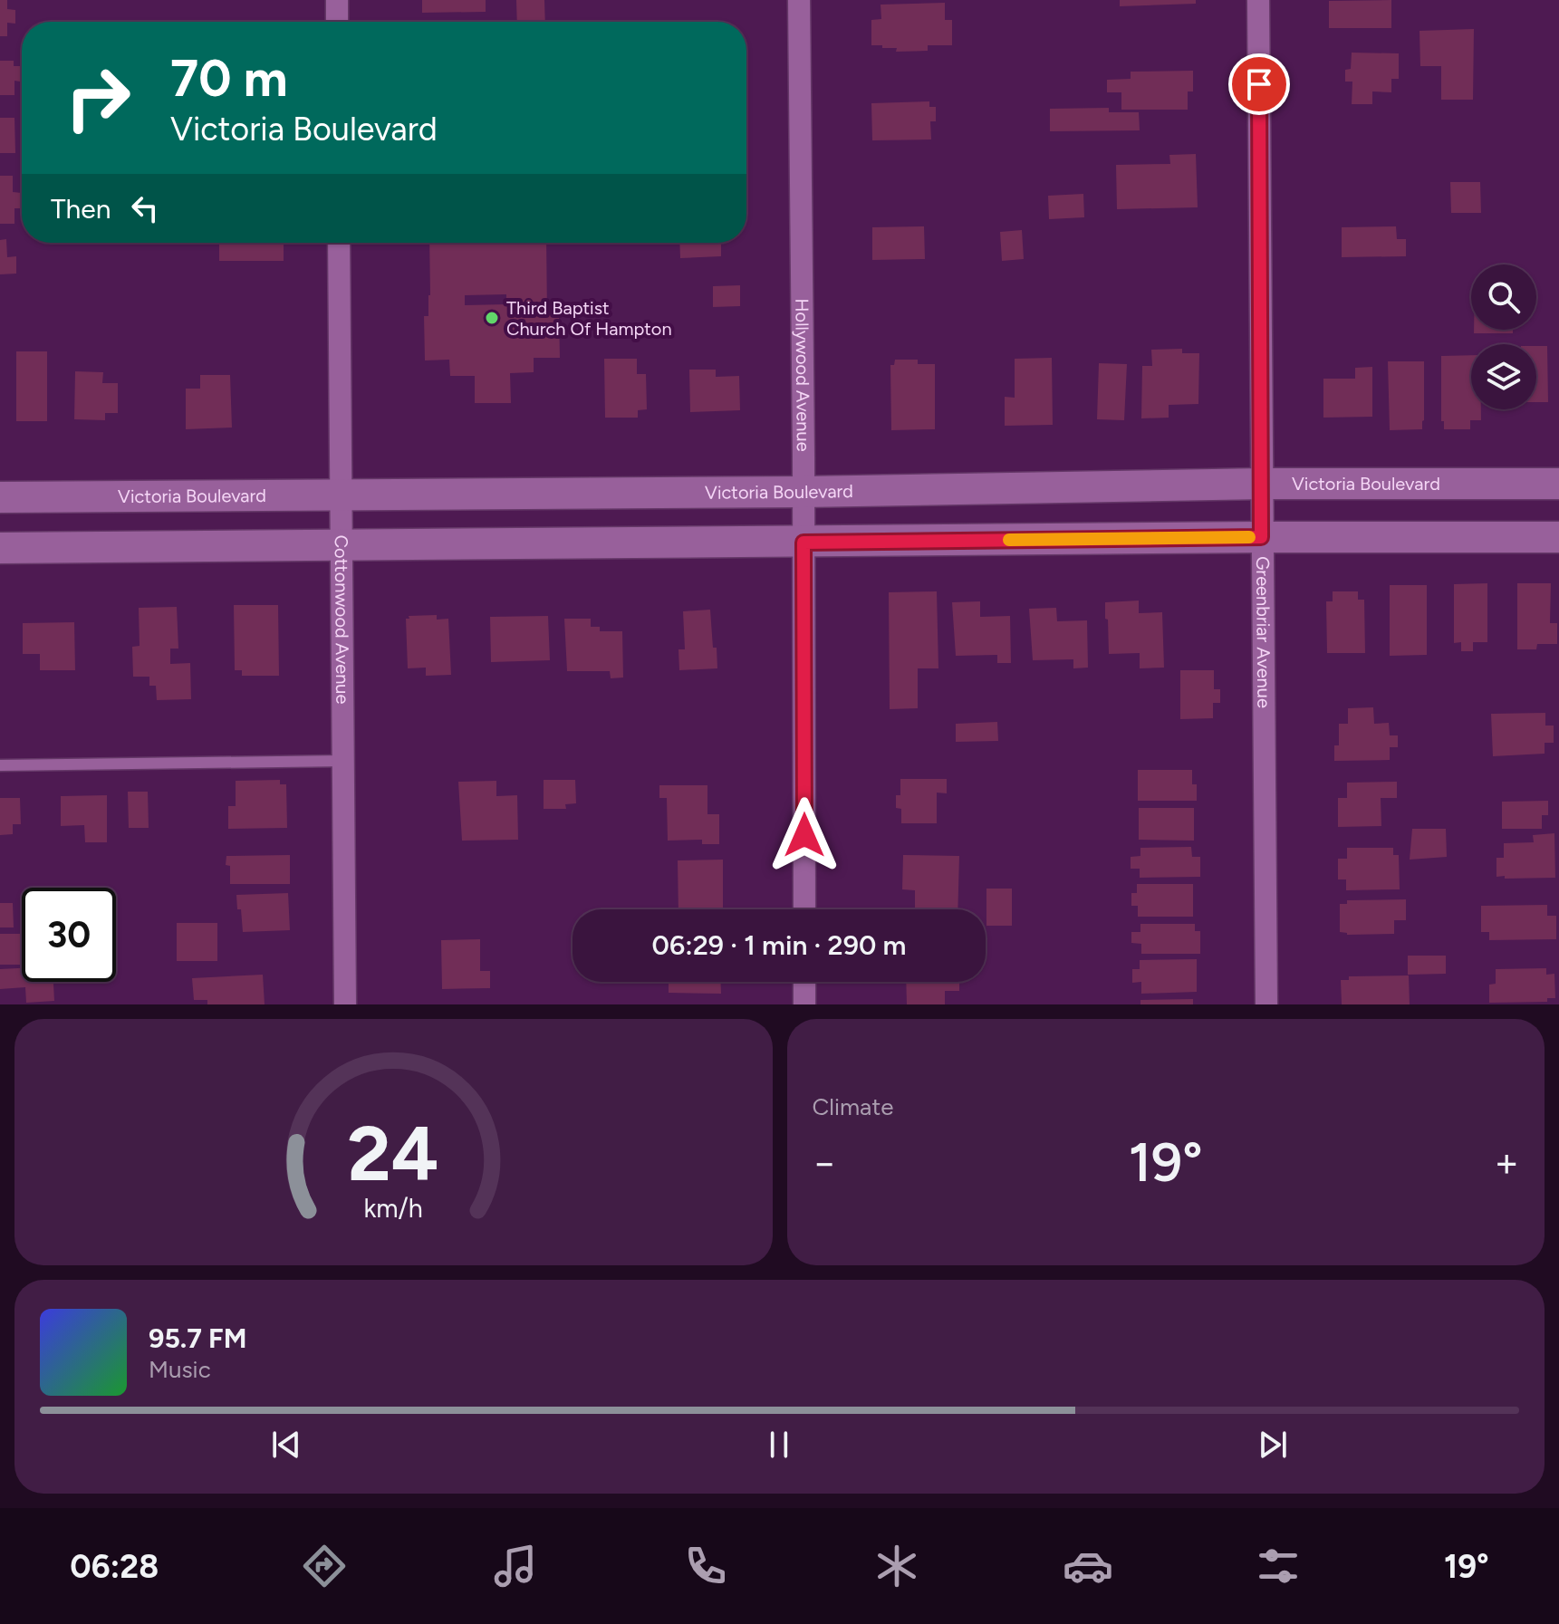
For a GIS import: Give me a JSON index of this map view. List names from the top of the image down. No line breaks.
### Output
{"streets":{"main road":["Victoria Boulevard"],"street":["Hollywood Avenue","Cottonwood Avenue","Greenbriar Avenue"]},"crossings":[["Hollywood Avenue","Victoria Boulevard"],["Victoria Boulevard","Cottonwood Avenue"],["Victoria Boulevard","Greenbriar Avenue"]],"places":["Third Baptist Church Of Hampton"],"page":{"turn":["70 m","Victoria Boulevard"],"then":"Then","limit":"30","trip":"06:29 · 1 min · 290 m","tile":"Climate","heat":["−","19°","+"],"song":["95.7 FM","Music"],"tabs":["06:28","19°"],"gauge":["24","km/h"]}}
